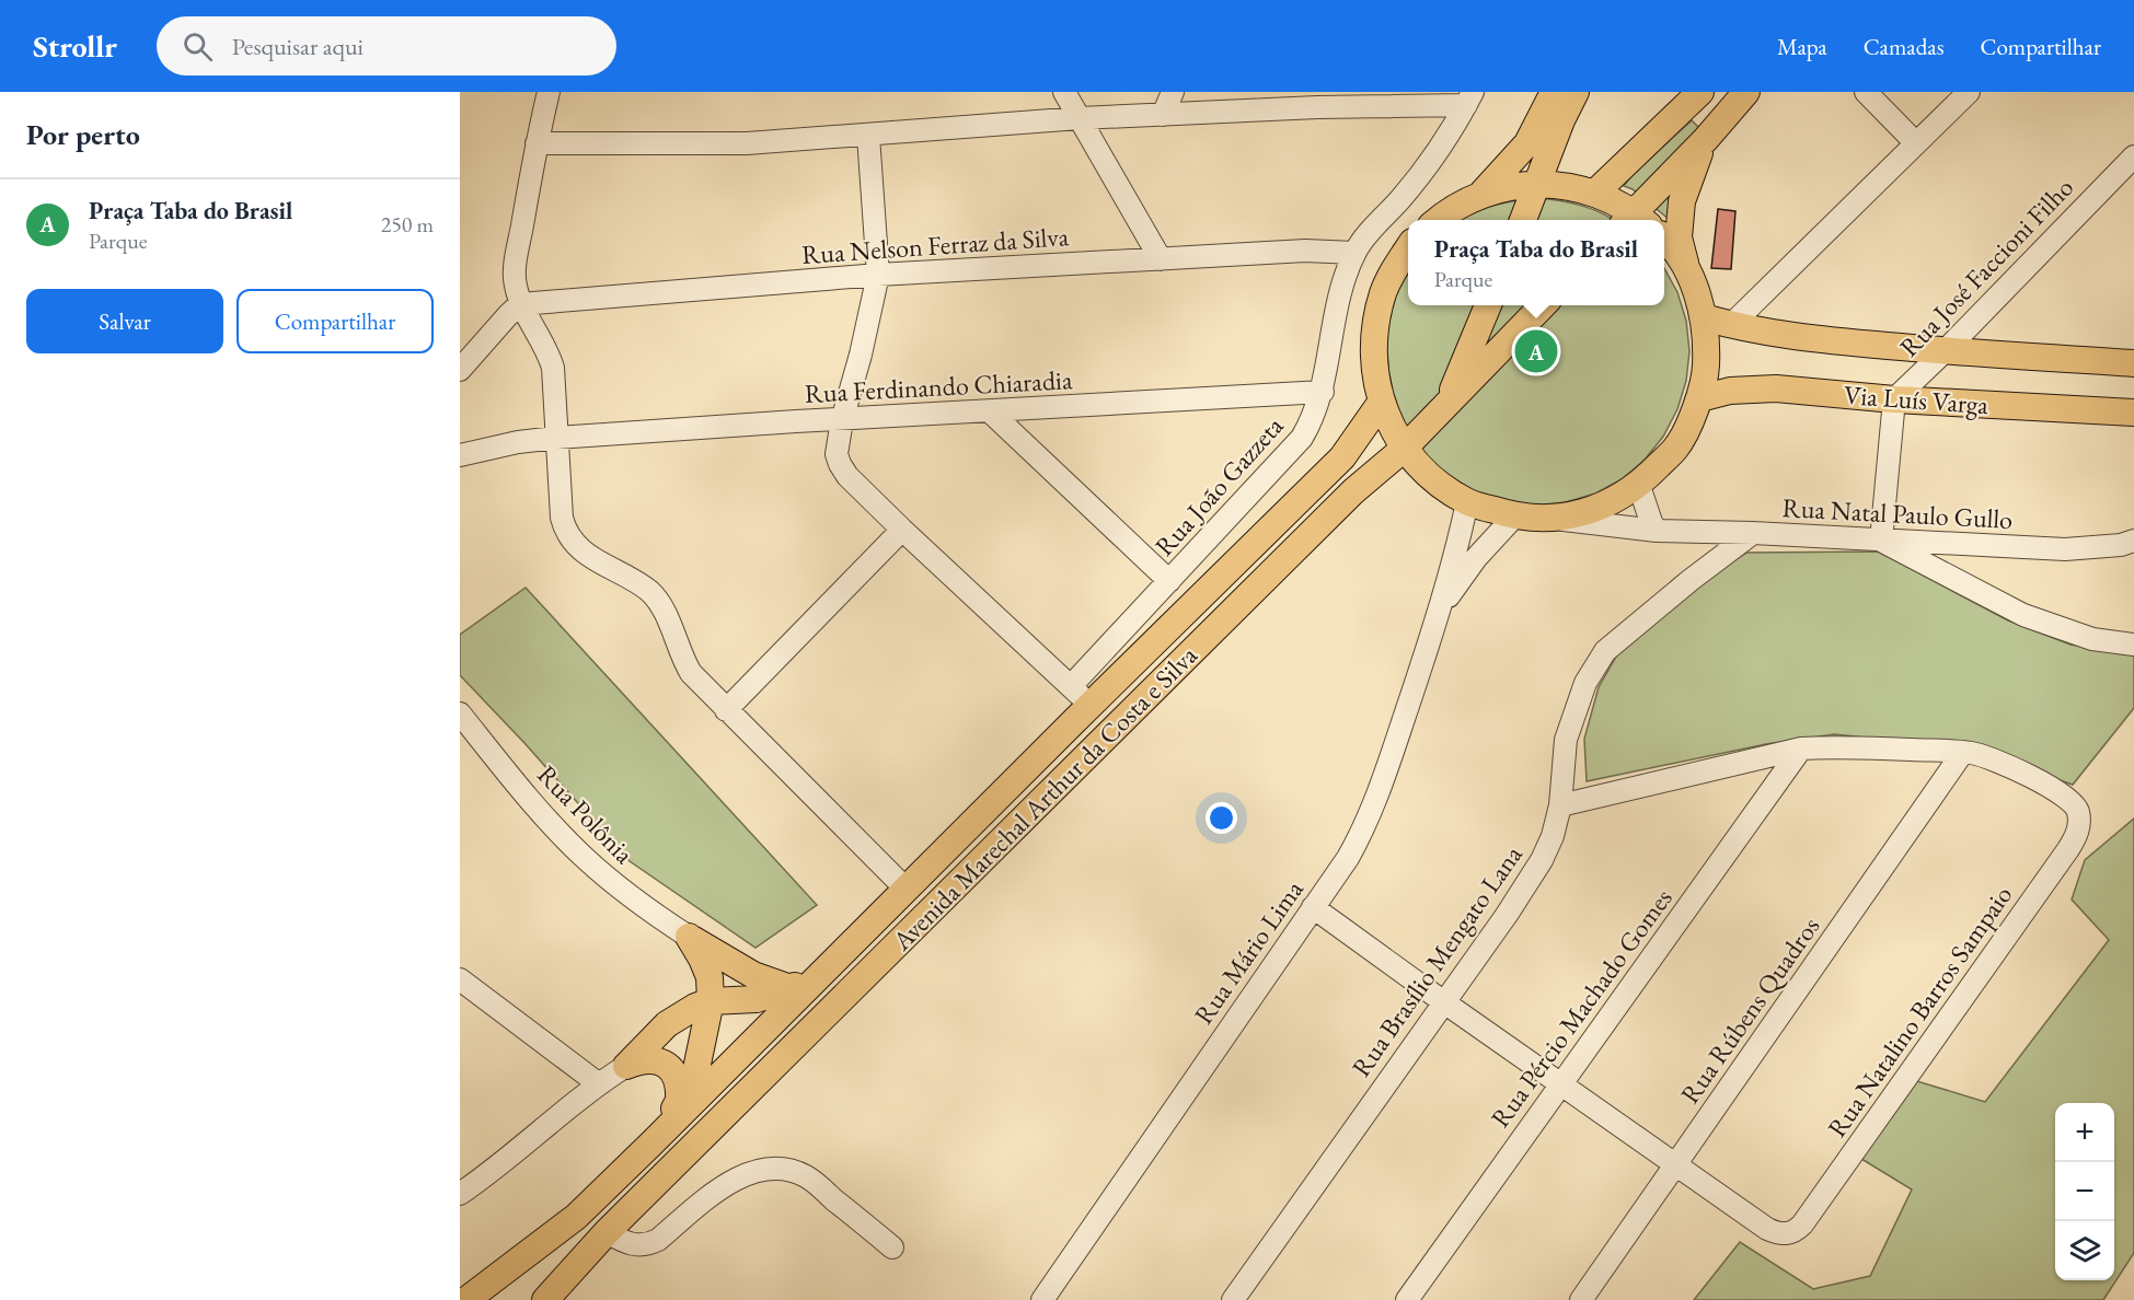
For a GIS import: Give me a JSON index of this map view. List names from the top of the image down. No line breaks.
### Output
{"streets":{"main road":["Via Luís Varga","Avenida Marechal Arthur da Costa e Silva"],"street":["Rua Nelson Ferraz da Silva","Rua José Faccioni Filho","Rua Ferdinando Chiaradia","Rua João Gazzeta","Rua Natal Paulo Gullo","Rua Polônia","Rua Mário Lima","Rua Brasílio Mengato Lana","Rua Pércio Machado Gomes","Rua Rúbens Quadros","Rua Natalino Barros Sampaio"]},"crossings":[["Rua Nelson Ferraz da Silva","Rua João Gazzeta"],["Rua José Faccioni Filho","Via Luís Varga"],["Rua Ferdinando Chiaradia","Rua João Gazzeta"],["Rua Natal Paulo Gullo","Rua Brasílio Mengato Lana"],["Rua Rúbens Quadros","Rua Natalino Barros Sampaio"]],"page":{"header":"Strollr","search":"Pesquisar aqui","nav":["Mapa","Camadas","Compartilhar"],"heading":"Por perto","list":[{"mark":"A","name":"Praça Taba do Brasil","note":"Parque","value":"250 m"}],"popup":["Praça Taba do Brasil","Parque"],"buttons":["Salvar","Compartilhar"],"pins":"A","map_buttons":["+","−"]}}
